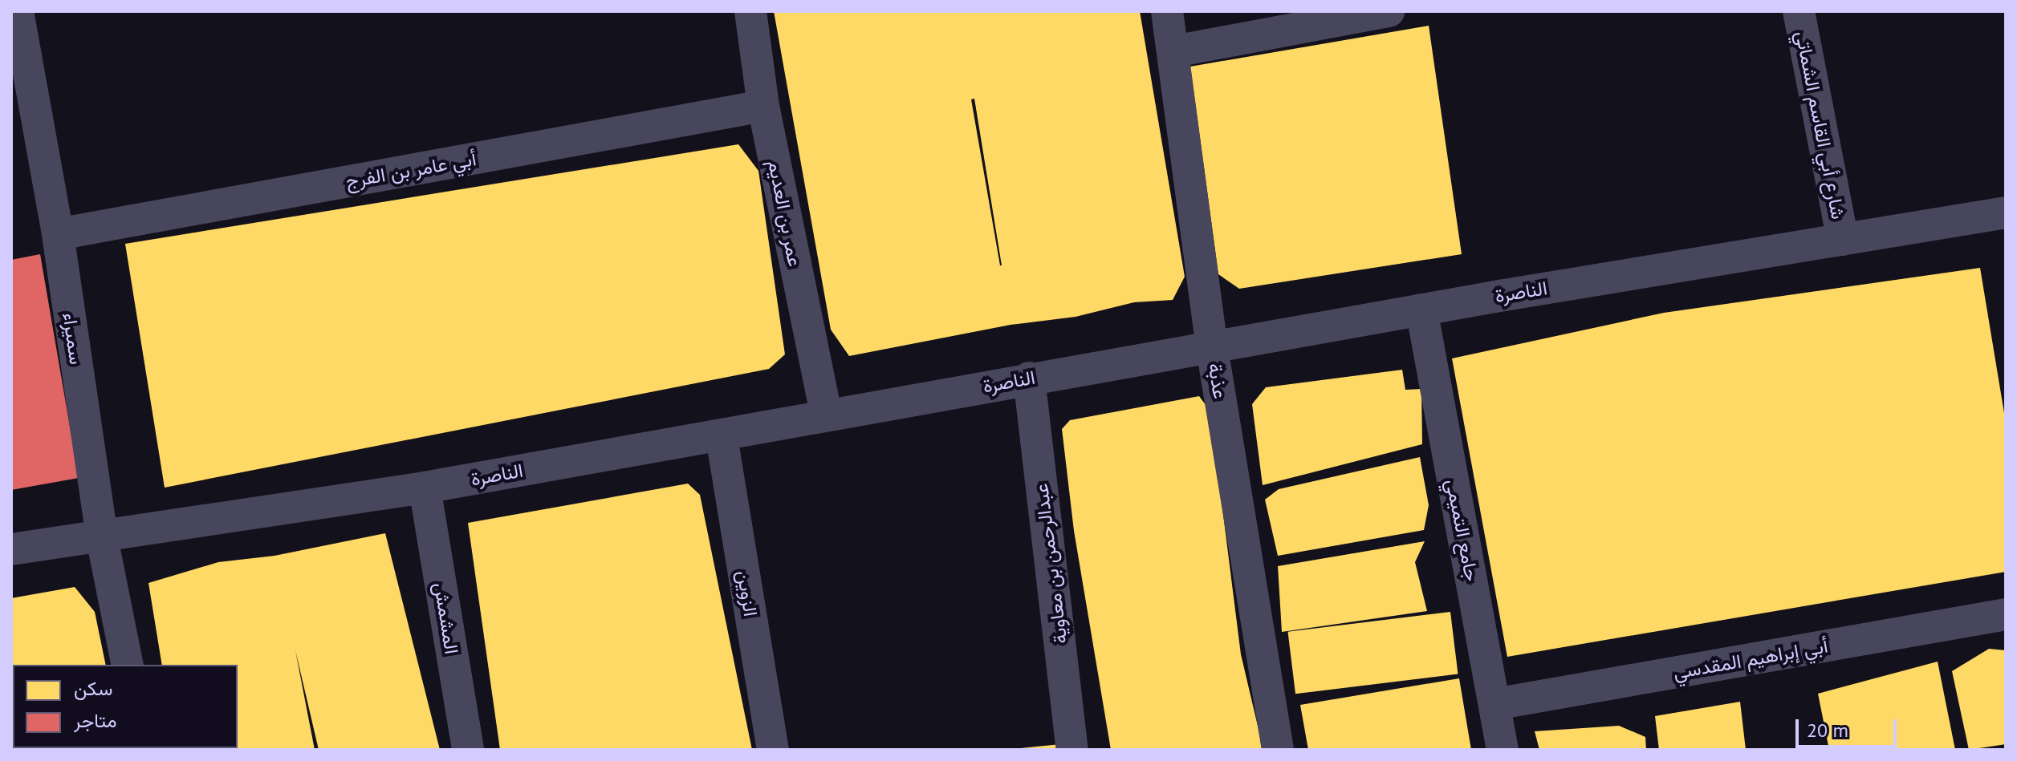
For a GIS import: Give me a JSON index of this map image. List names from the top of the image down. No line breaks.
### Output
{"streets":{"street":["شارع أبي القاسم الشماتي","أبي عامر بن الفرج","عمر بن العديم","الناصرة","سميراء","عذبة","جامع التميمي","عبدالرحمن بن معاوية","الزوين","المشمش","أبي إبراهيم المقدسي"]},"crossings":[["شارع أبي القاسم الشماتي","الناصرة"],["أبي عامر بن الفرج","عمر بن العديم"],["أبي عامر بن الفرج","سميراء"],["عمر بن العديم","الناصرة"],["الناصرة","سميراء"],["الناصرة","عذبة"],["الناصرة","جامع التميمي"],["الناصرة","عبدالرحمن بن معاوية"],["الناصرة","الزوين"],["الناصرة","المشمش"],["جامع التميمي","أبي إبراهيم المقدسي"]],"legend":["سكن","متاجر"],"scale_bar":"20 m"}
